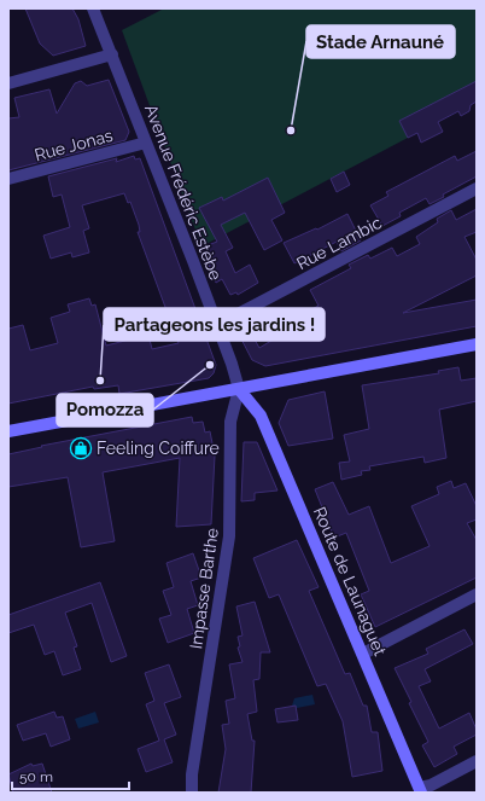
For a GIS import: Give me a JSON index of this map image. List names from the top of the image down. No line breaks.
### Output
{"streets":{"main road":["Route de Launaguet"],"street":["Rue Jonas","Avenue Frédéric Estèbe","Rue Lambic","Impasse Barthe"]},"crossings":[["Rue Jonas","Avenue Frédéric Estèbe"],["Avenue Frédéric Estèbe","Rue Lambic"],["Avenue Frédéric Estèbe","Route de Launaguet"],["Avenue Frédéric Estèbe","Impasse Barthe"],["Route de Launaguet","Impasse Barthe"]],"places":{"other":["Stade Arnauné","Pomozza","Partageons les jardins !"],"shop":["Feeling Coiffure"]},"scale_bar":"50 m"}
